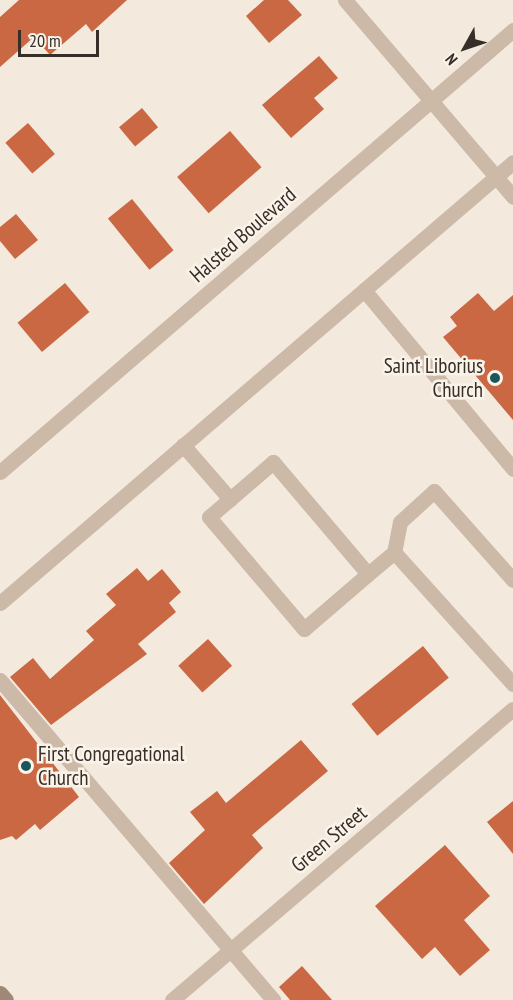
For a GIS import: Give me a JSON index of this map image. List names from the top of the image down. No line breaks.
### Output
{"streets":{"street":["Halsted Boulevard","Green Street"]},"places":["Saint Liborius Church","First Congregational Church"],"scale_bar":"20 m","north":"bottom left"}
